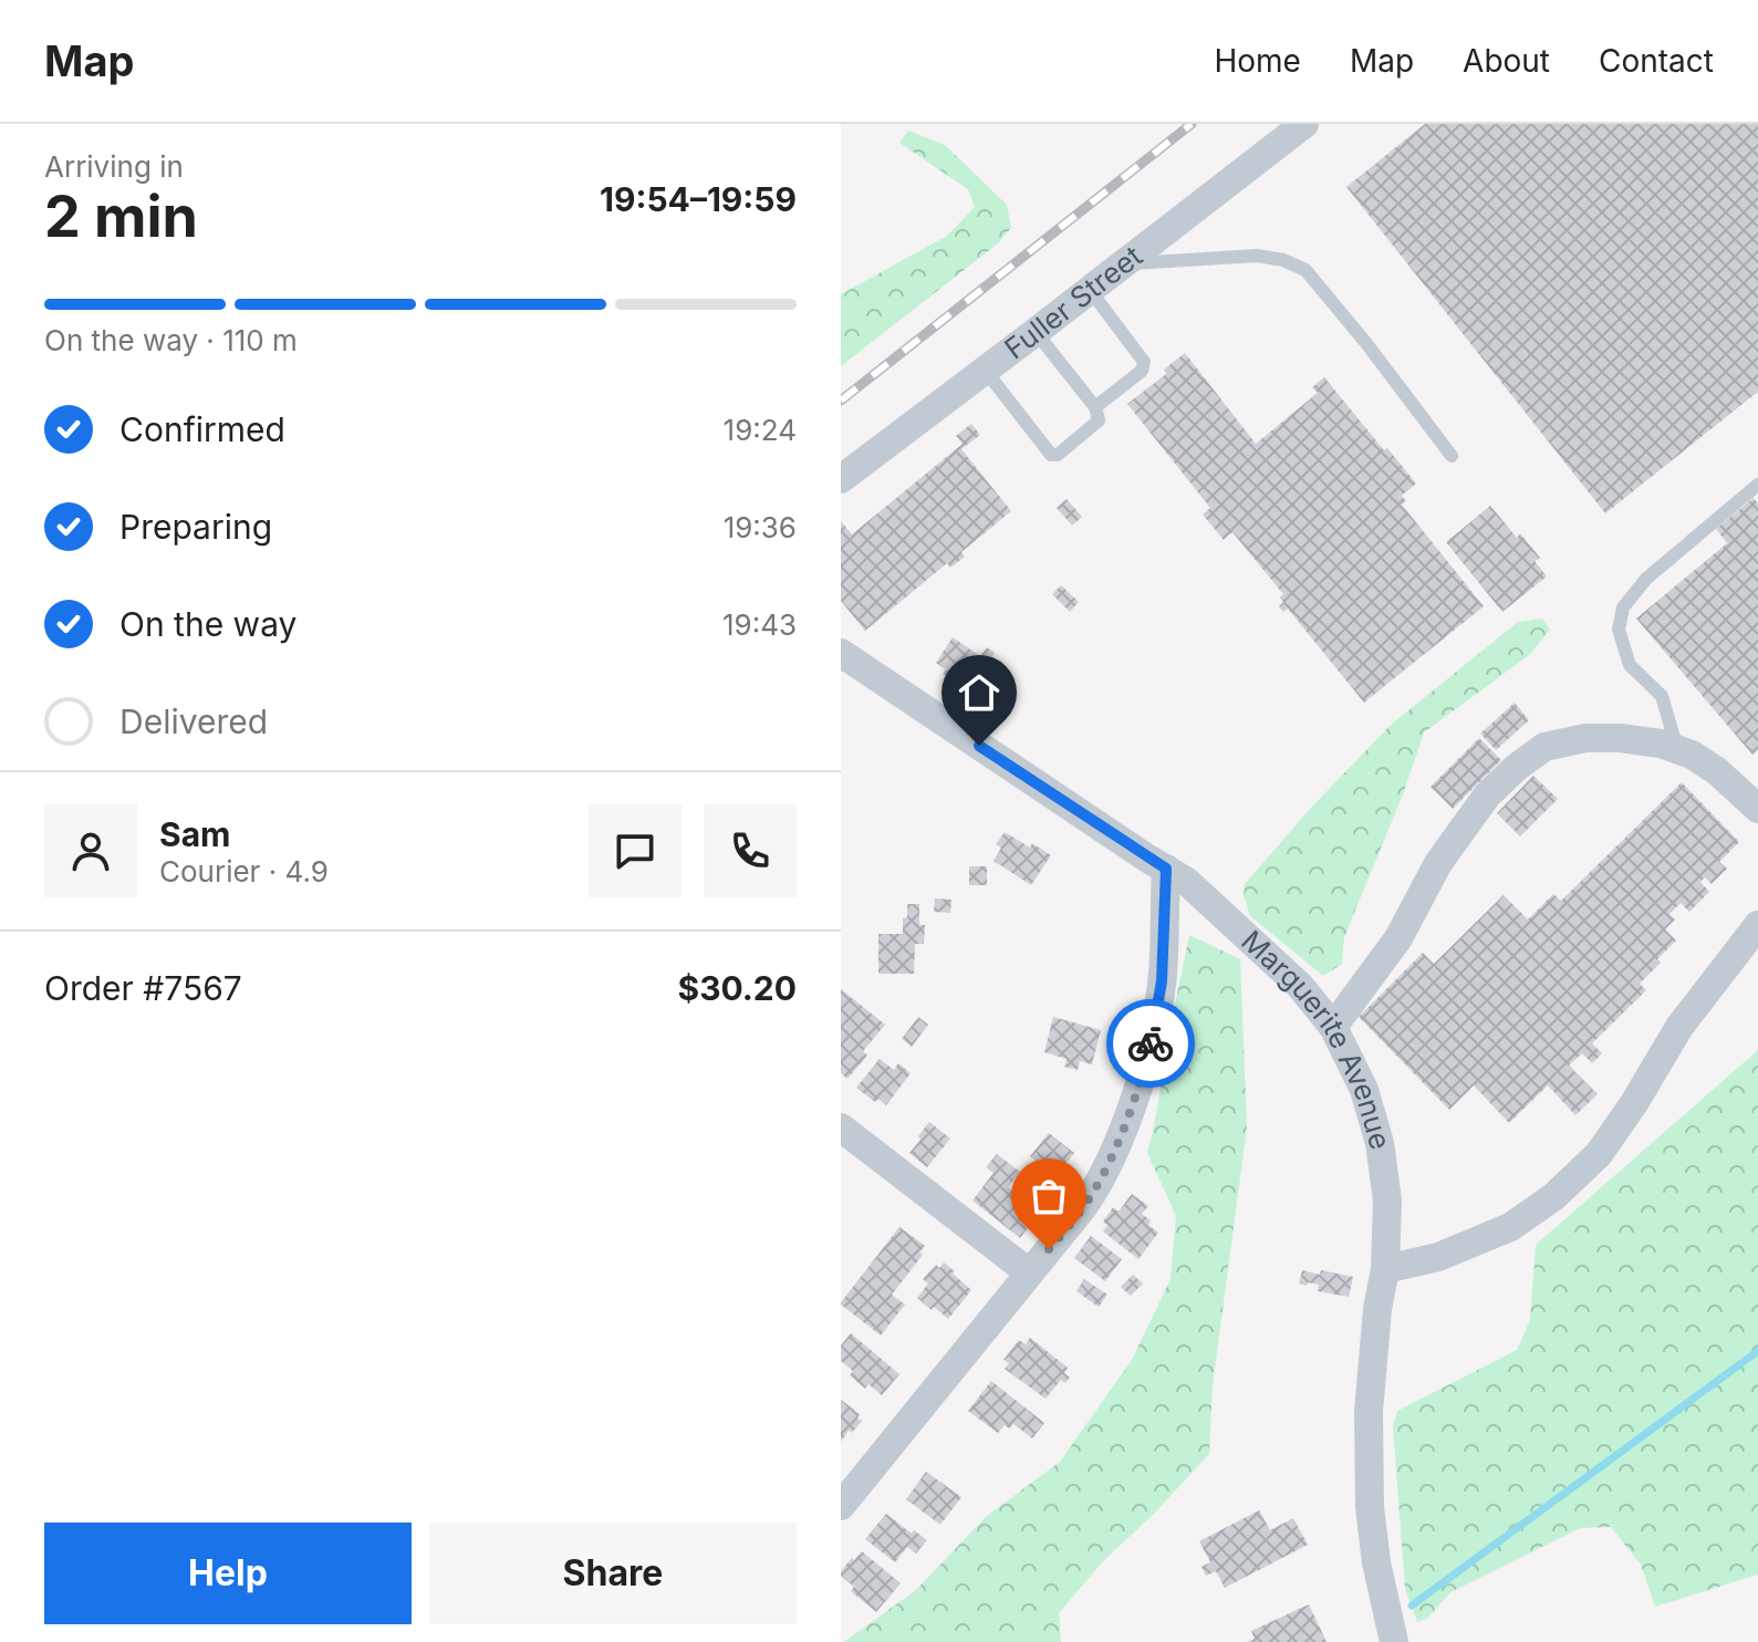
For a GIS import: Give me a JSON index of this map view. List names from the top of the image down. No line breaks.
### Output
{"streets":{"street":["Fuller Street","Marguerite Avenue"]},"page":{"header":"Map","nav":["Home","Map","About","Contact"],"heading":["2 min","Arriving in","19:54–19:59"],"panel":["Sam","Courier · 4.9","Order #7567","$30.20"],"bar":"On the way · 110 m","list":[["Confirmed","19:24"],["Preparing","19:36"],["On the way","19:43"],"Delivered"],"buttons":["Help","Share"]}}
